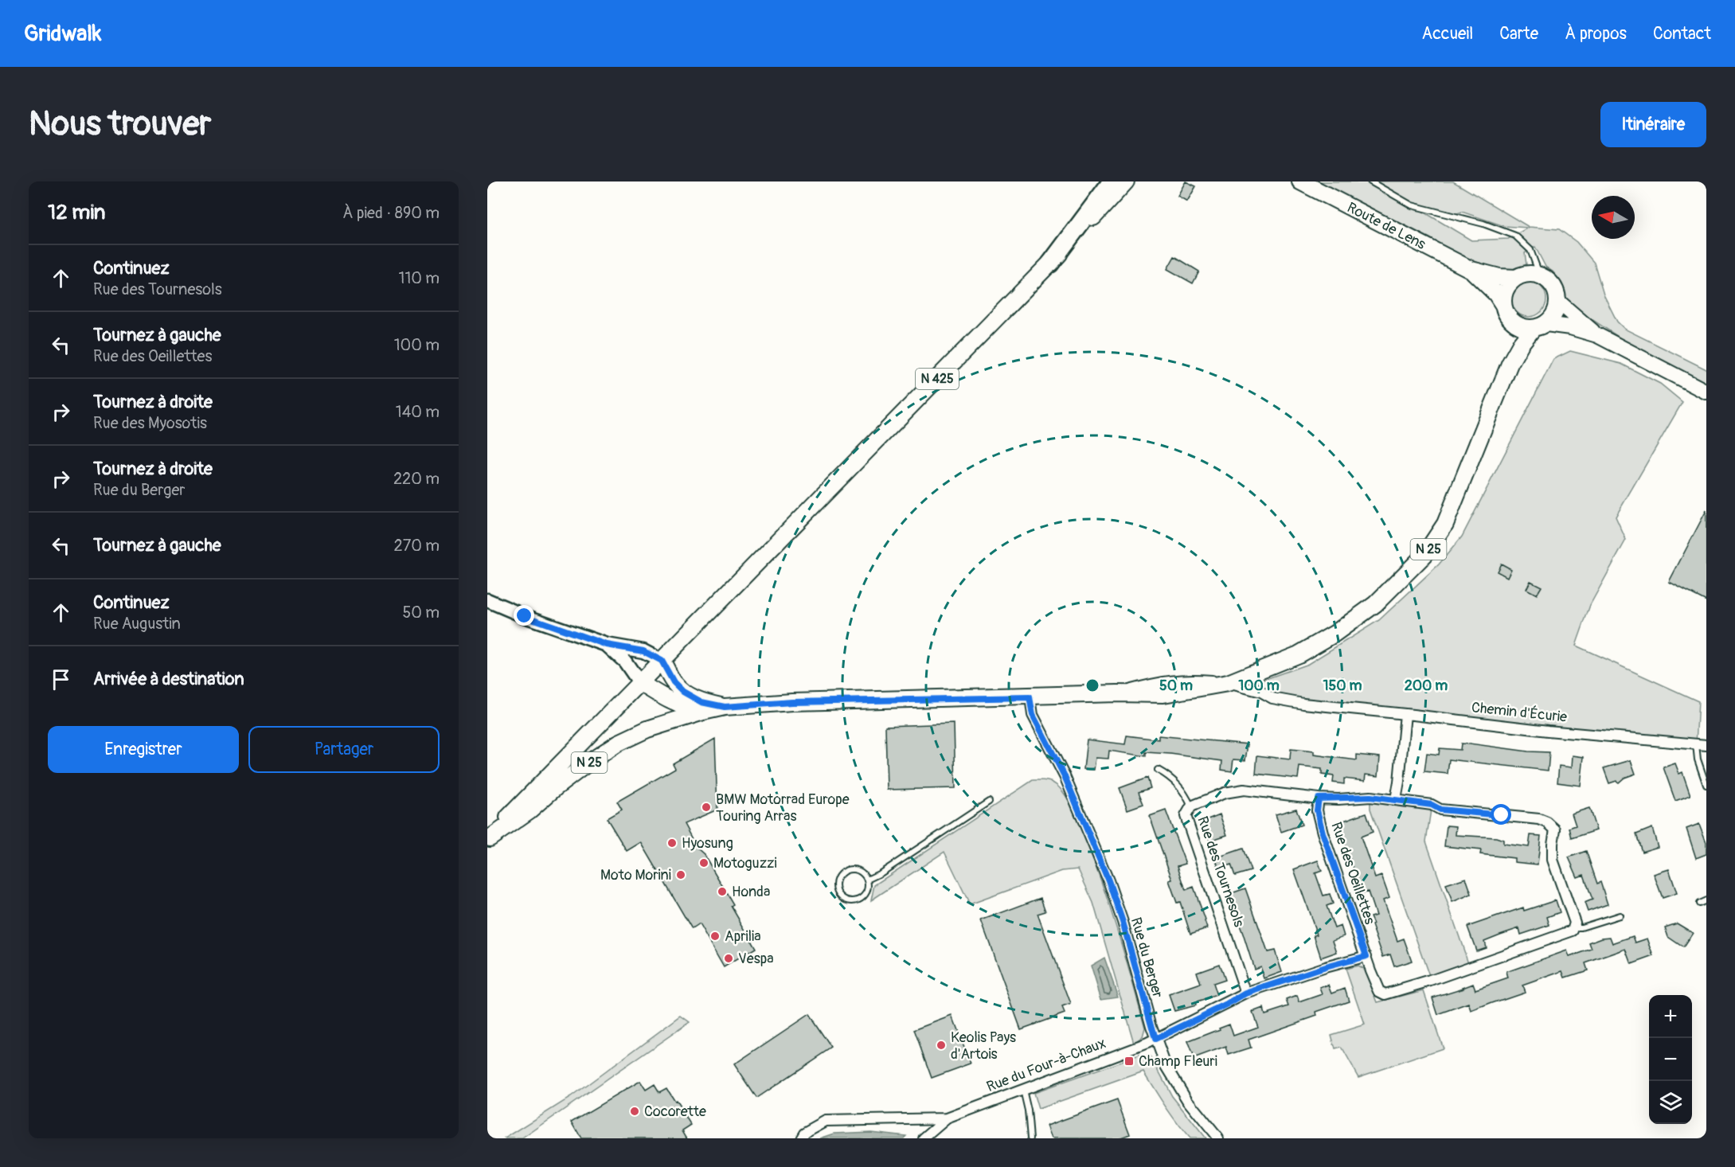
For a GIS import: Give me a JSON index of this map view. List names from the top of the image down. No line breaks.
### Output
{"streets":{"main road":["Route de Lens","N 425","N 25"],"street":["Chemin d'Écurie","Rue des Tournesols","Rue des Oeillettes","Rue du Berger","Rue du Four-à-Chaux"]},"crossings":[["N 425","N 25"],["N 25","Chemin d'Écurie"],["N 25","Rue du Berger"],["Rue des Tournesols","Rue des Oeillettes"],["Rue des Tournesols","Rue du Four-à-Chaux"],["Rue des Oeillettes","Rue du Four-à-Chaux"],["Rue du Berger","Rue du Four-à-Chaux"]],"places":{"other":["BMW Motorrad Europe Touring Arras","Hyosung","Motoguzzi","Moto Morini","Honda","Aprilia","Vespa","Keolis Pays d'Artois","Cocorette"],"transit":["Champ Fleuri"]},"north":"left","page":{"header":"Gridwalk","nav":["Accueil","Carte","À propos","Contact"],"buttons":["Itinéraire",["Enregistrer","Partager"]],"title":"Nous trouver","heading":["12 min","À pied · 890 m"],"list":[["Continuez","Rue des Tournesols","110 m"],["Tournez à gauche","Rue des Oeillettes","100 m"],["Tournez à droite","Rue des Myosotis","140 m"],["Tournez à droite","Rue du Berger","220 m"],["Tournez à gauche","270 m"],["Continuez","Rue Augustin","50 m"],"Arrivée à destination"],"map_buttons":["+","−"]},"rings":["50 m","100 m","150 m","200 m"]}
